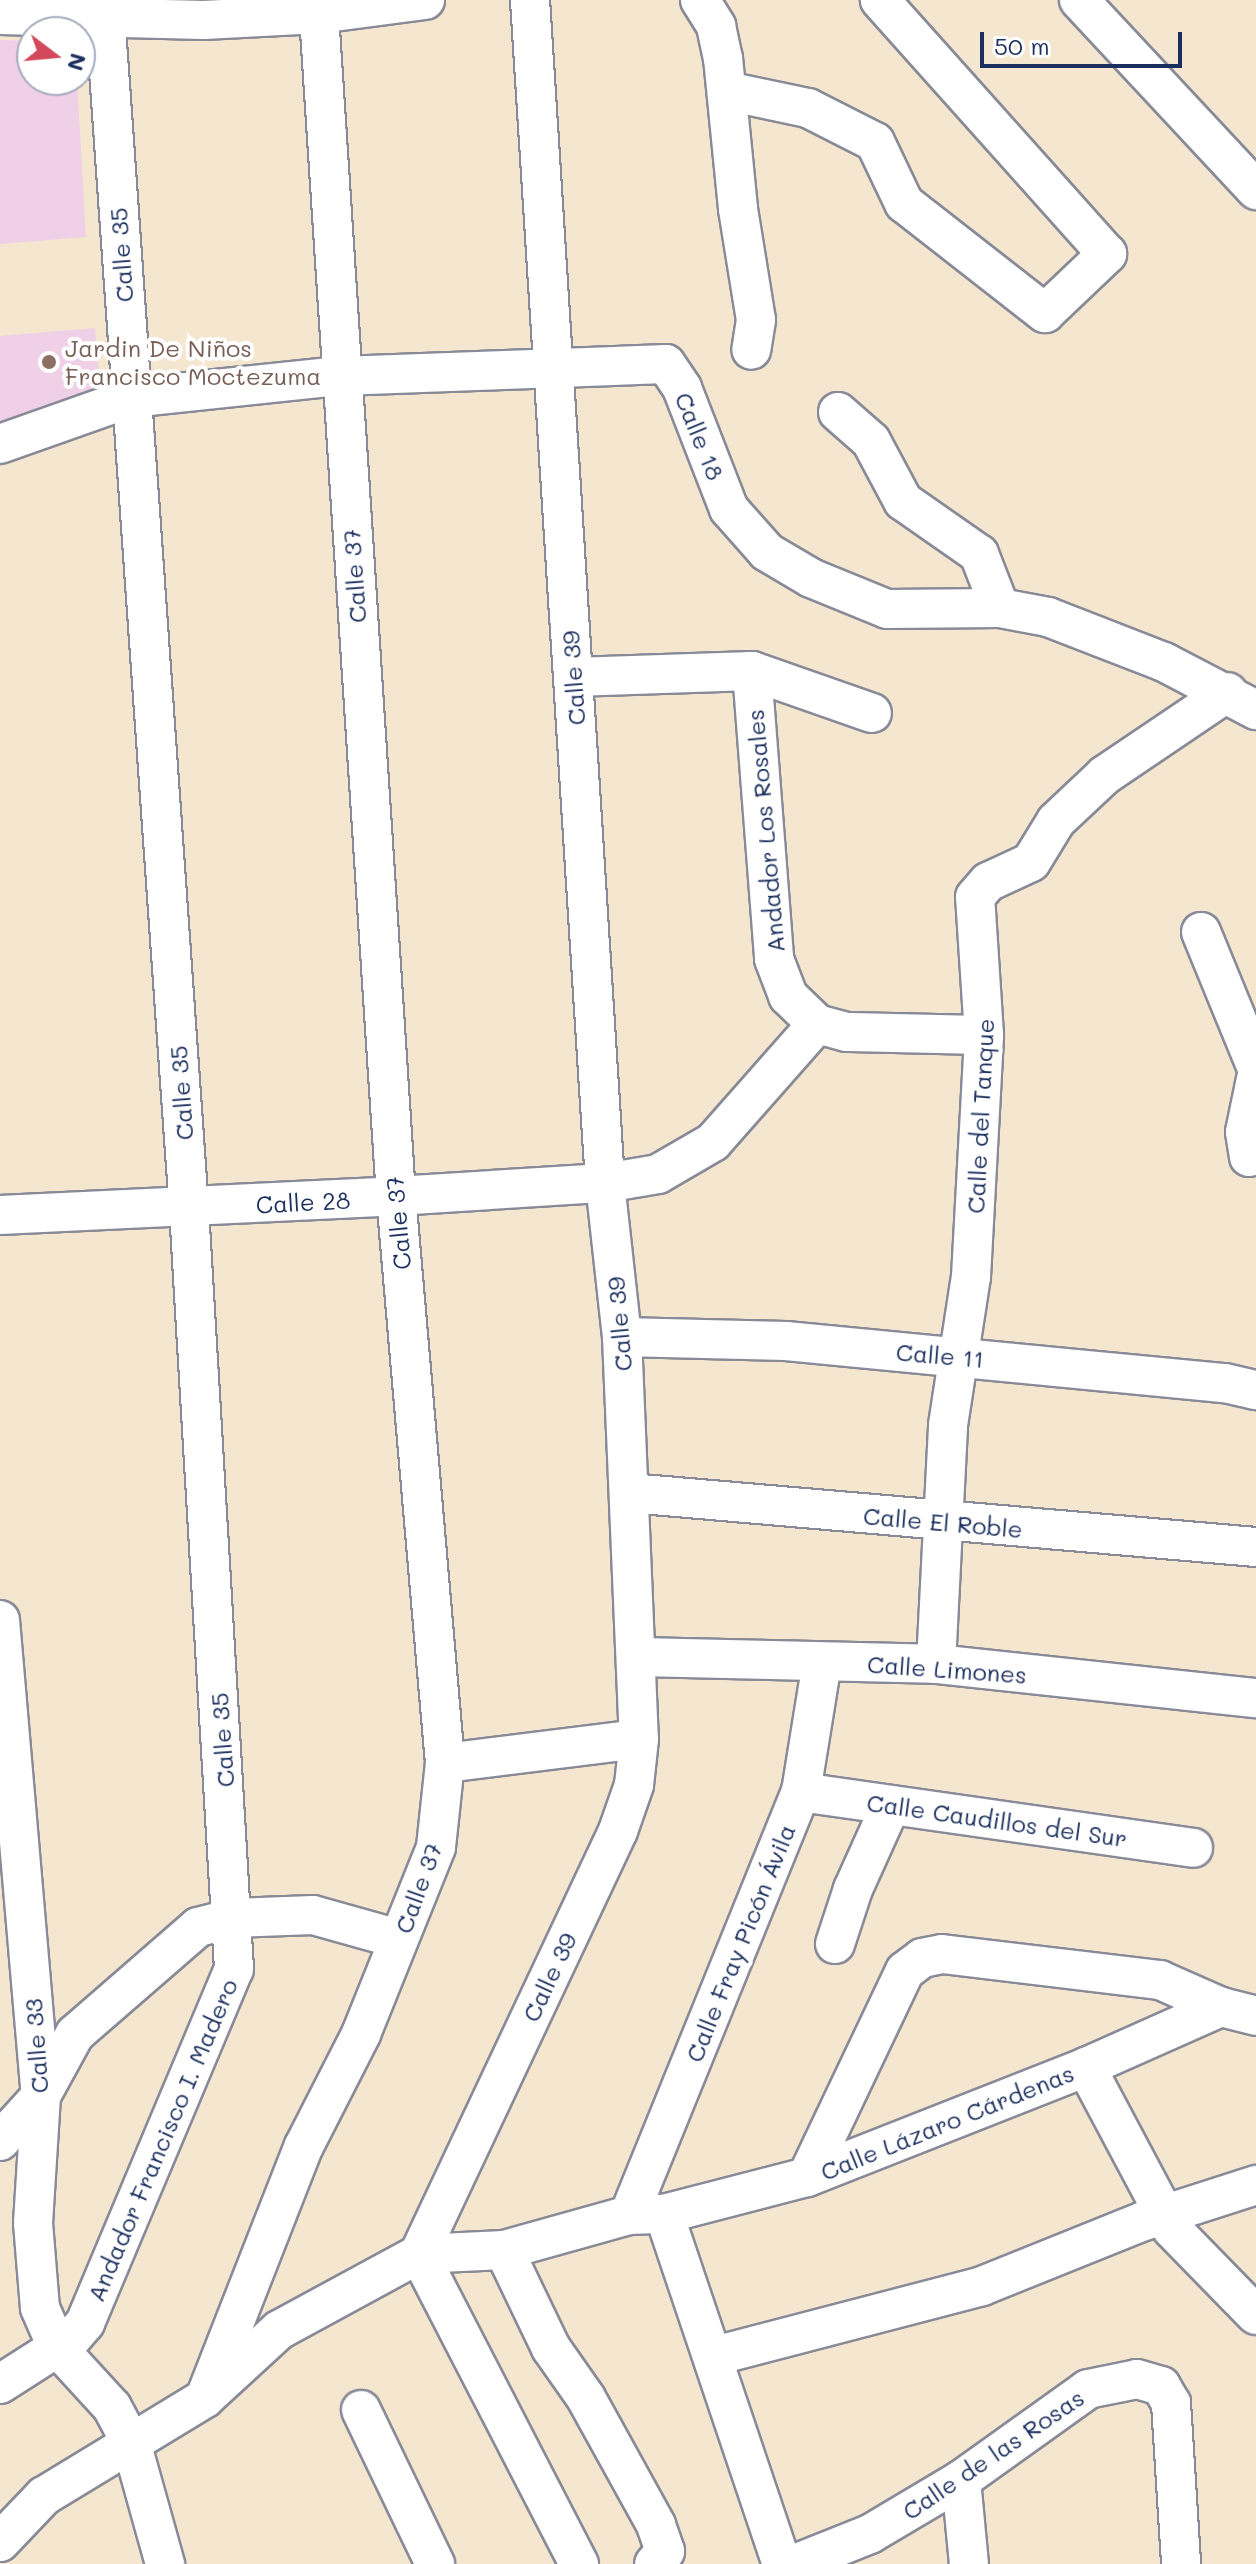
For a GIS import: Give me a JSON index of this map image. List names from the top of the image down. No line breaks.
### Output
{"streets":{"street":["Calle 35","Calle 18","Calle 37","Calle 39","Andador Los Rosales","Calle del Tanque","Calle 28","Calle 11","Calle El Roble","Calle Limones","Calle Caudillos del Sur","Calle Fray Picón Ávila","Calle 33","Calle Lázaro Cárdenas","Andador Francisco I. Madero","Calle de las Rosas"]},"crossings":[["Calle 35","Calle 18"],["Calle 35","Calle 28"],["Calle 35","Andador Francisco I. Madero"],["Calle 18","Calle 37"],["Calle 18","Calle 39"],["Calle 18","Calle del Tanque"],["Calle 37","Calle 28"],["Calle 39","Calle 28"],["Calle 39","Calle 11"],["Calle 39","Calle El Roble"],["Calle 39","Calle Limones"],["Calle 39","Calle Lázaro Cárdenas"],["Andador Los Rosales","Calle 28"],["Calle del Tanque","Calle 11"],["Calle del Tanque","Calle El Roble"],["Calle del Tanque","Calle Limones"],["Calle Limones","Calle Fray Picón Ávila"],["Calle Caudillos del Sur","Calle Fray Picón Ávila"],["Calle Fray Picón Ávila","Calle Lázaro Cárdenas"],["Calle 33","Andador Francisco I. Madero"]],"places":["Jardin De Niños Francisco Moctezuma"],"scale_bar":"50 m","north":"right"}
